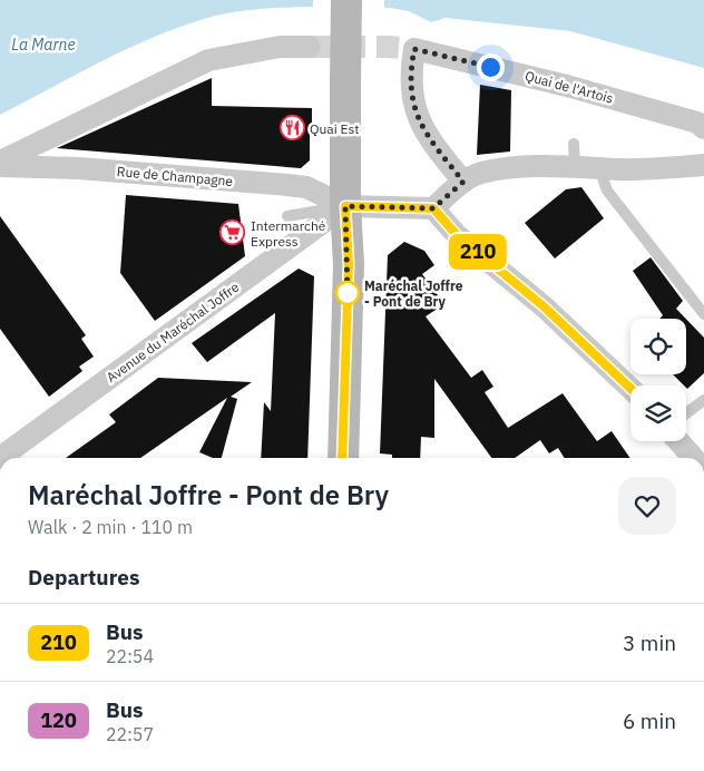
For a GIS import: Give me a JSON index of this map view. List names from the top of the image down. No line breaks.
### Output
{"streets":{"street":["Quai de l'Artois","Rue de Champagne","Avenue du Maréchal Joffre"]},"crossings":[["Rue de Champagne","Avenue du Maréchal Joffre"]],"water":["La Marne"],"places":{"restaurant":["Quai Est"],"supermarket":["Intermarché Express"],"other":["Maréchal Joffre - Pont de Bry"]},"lines":["bus line 210"],"page":{"on_map":"210","heading":[["Maréchal Joffre - Pont de Bry","Walk · 2 min · 110 m"],"Departures"],"list":[{"mark":"210","name":"Bus","note":"22:54","value":"3 min"},{"mark":"120","name":"Bus","note":"22:57","value":"6 min"}]}}
